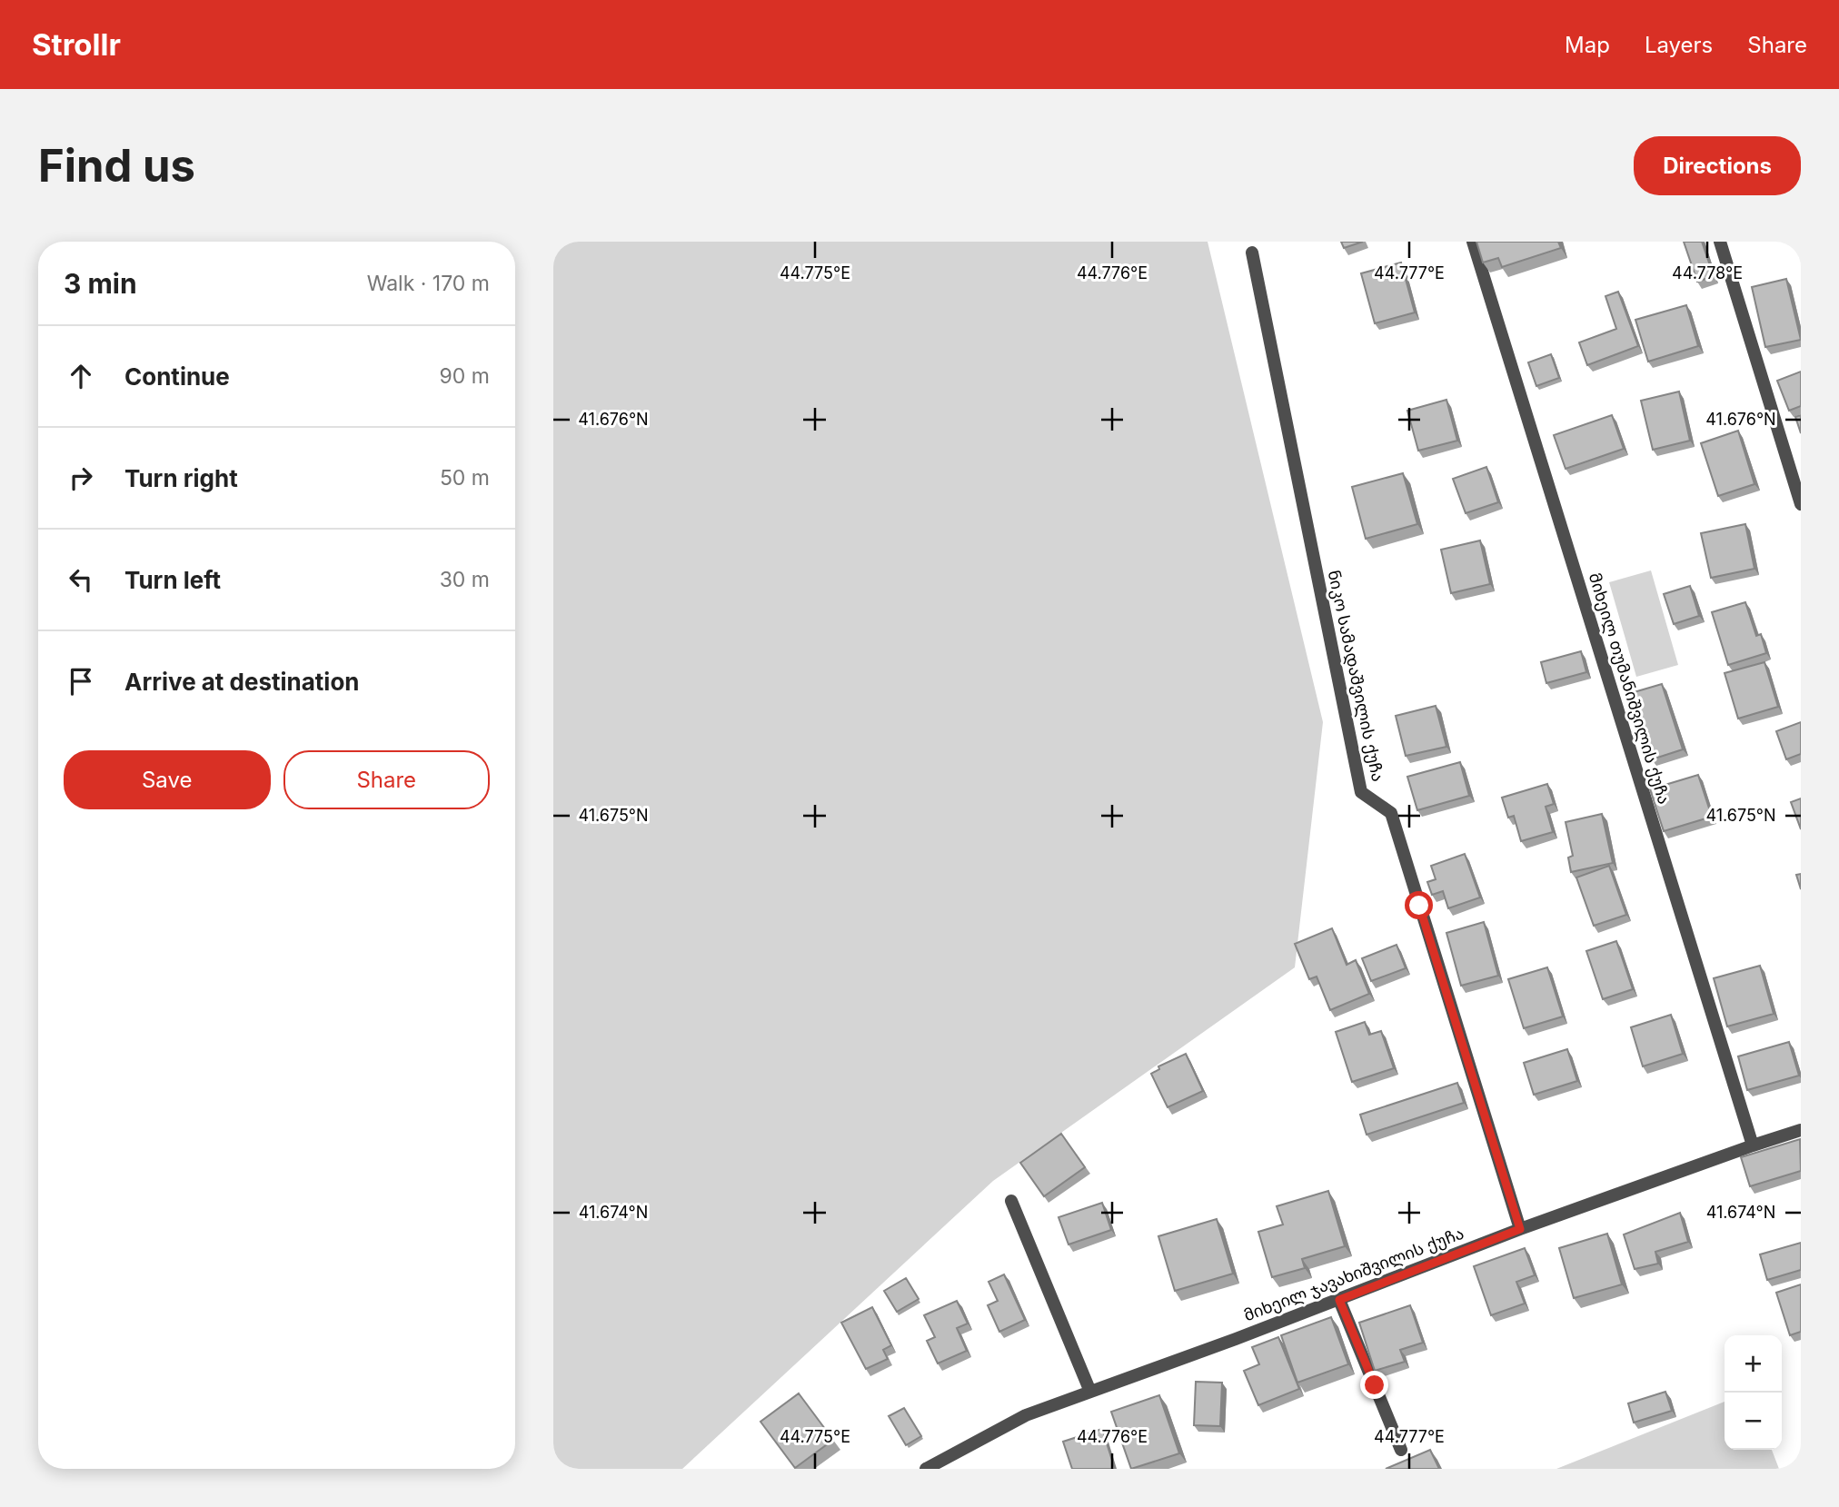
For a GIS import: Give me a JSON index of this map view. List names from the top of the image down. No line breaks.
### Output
{"streets":{"street":["ნიკო სამადაშვილის ქუჩა","მიხეილ თუმანიშვილის ქუჩა","მიხეილ ჯავახიშვილის ქუჩა"]},"crossings":[["ნიკო სამადაშვილის ქუჩა","მიხეილ ჯავახიშვილის ქუჩა"],["მიხეილ თუმანიშვილის ქუჩა","მიხეილ ჯავახიშვილის ქუჩა"]],"page":{"header":"Strollr","nav":["Map","Layers","Share"],"buttons":["Directions",["Save","Share"]],"title":"Find us","heading":["3 min","Walk · 170 m"],"list":[["Continue","90 m"],["Turn right","50 m"],["Turn left","30 m"],"Arrive at destination"],"map_buttons":["+","−"]},"coordinates":["44.775°E","44.776°E","44.777°E","44.778°E","41.676°N","41.675°N","41.674°N"]}
